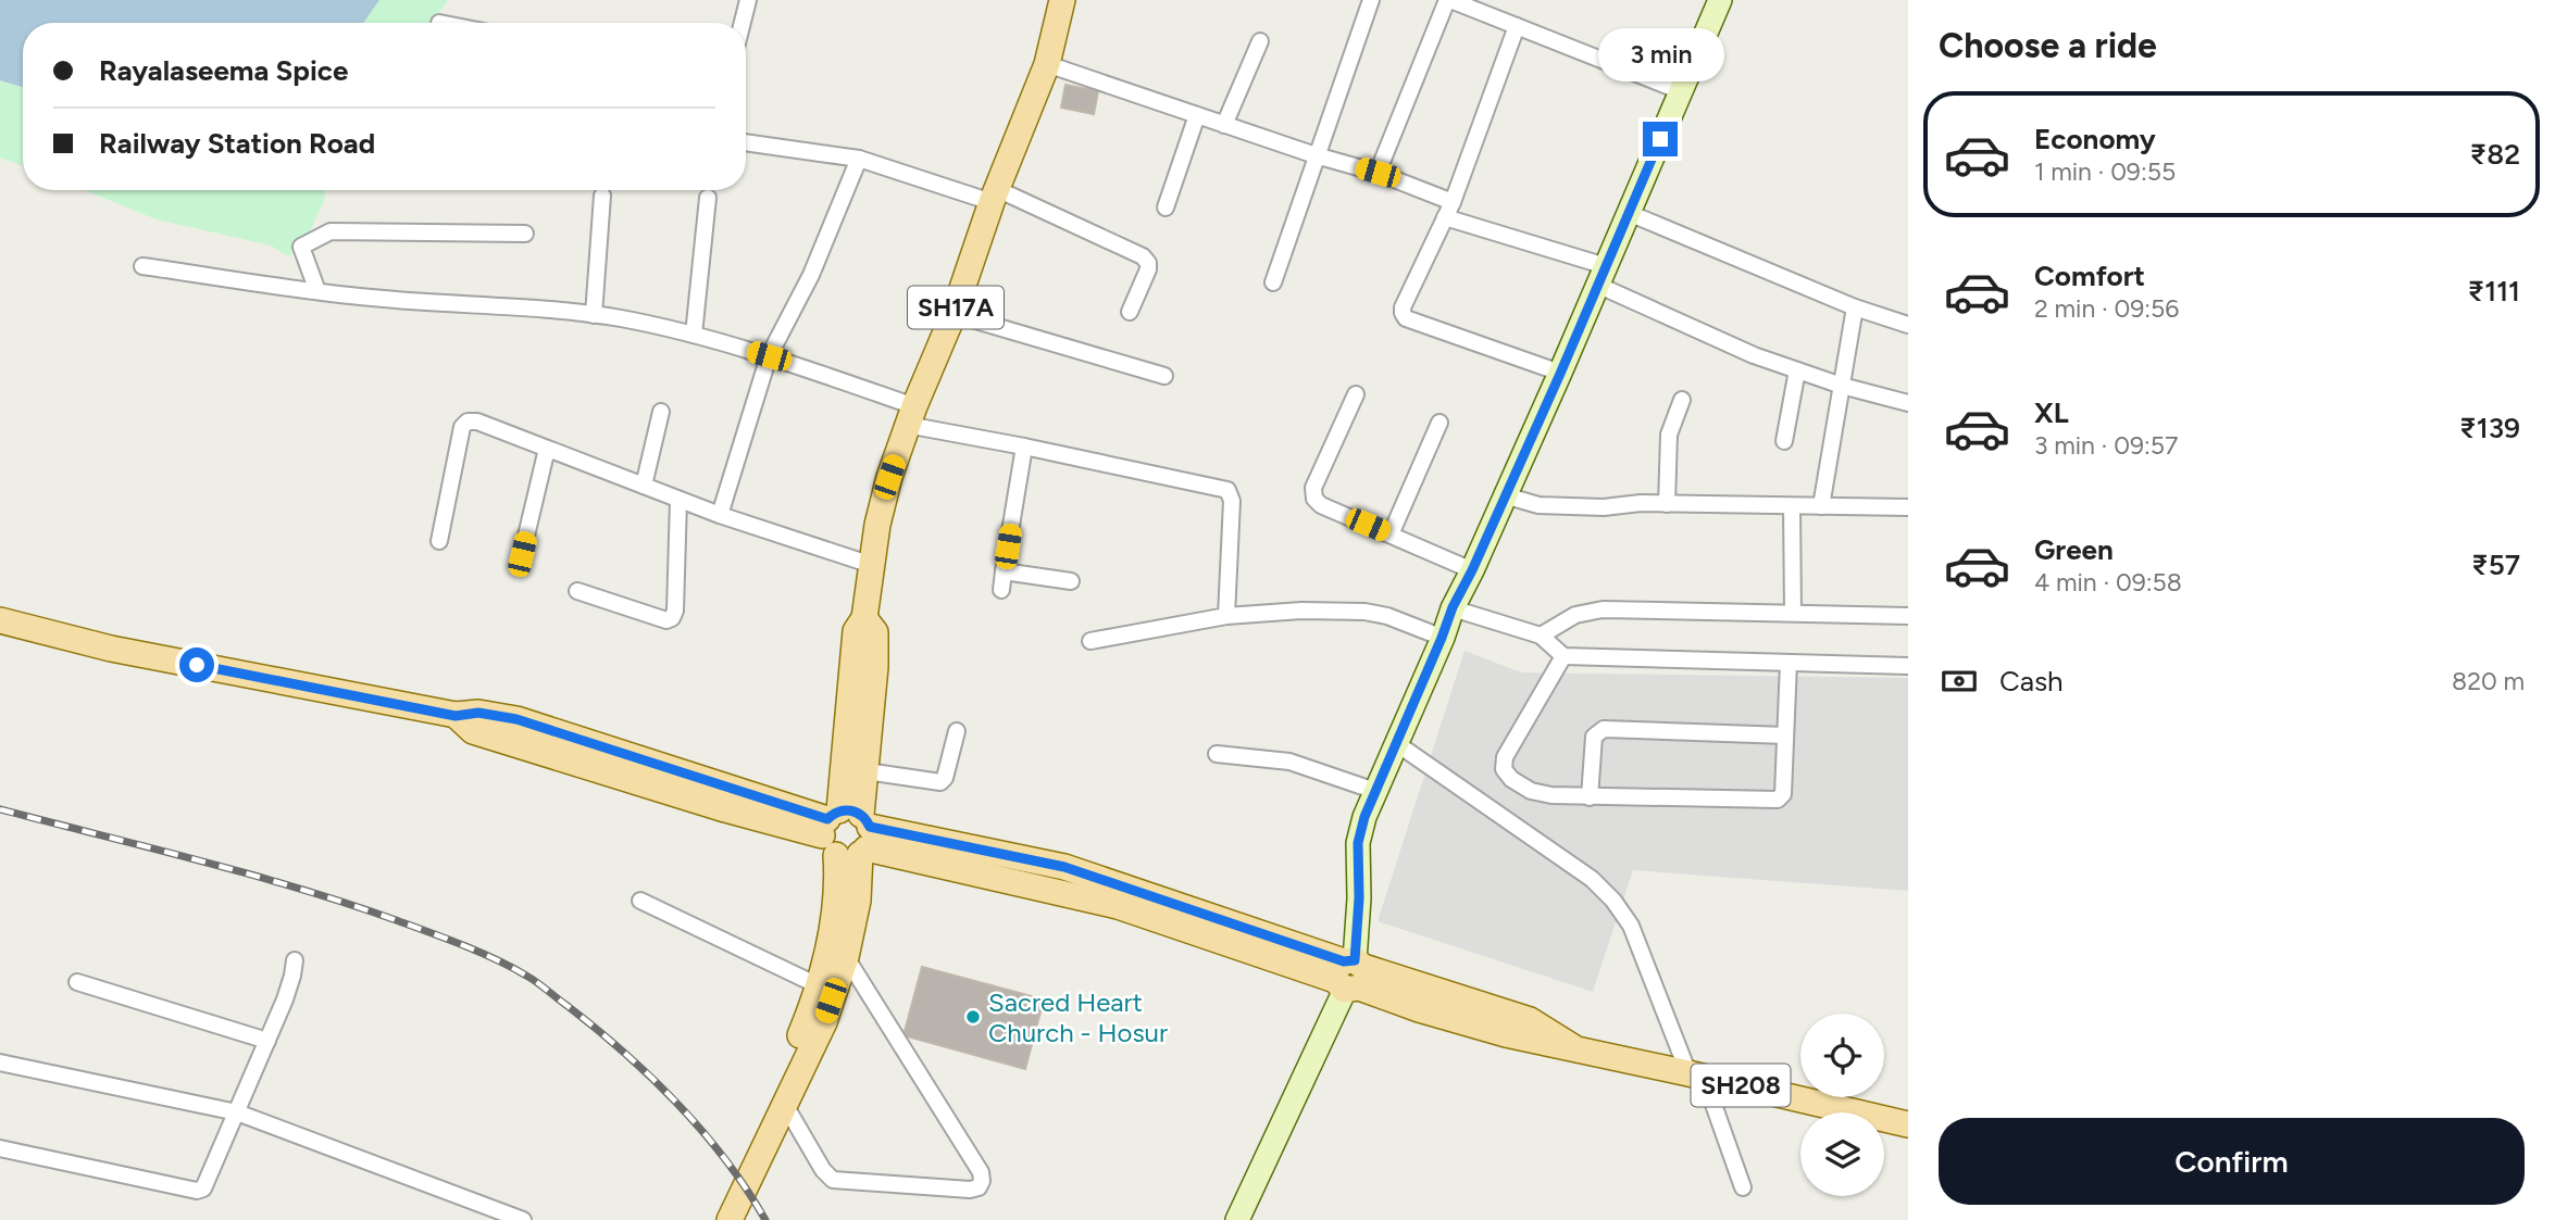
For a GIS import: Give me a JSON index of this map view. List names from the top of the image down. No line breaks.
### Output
{"streets":{"main road":["SH17A","SH208"]},"crossings":[["SH17A","SH208"]],"places":["Sacred Heart Church - Hosur"],"page":{"heading":"Choose a ride","banner":["Rayalaseema Spice","Railway Station Road"],"bubble":"3 min","list":[{"name":"Economy","note":"1 min · 09:55","value":"₹82"},{"name":"Comfort","note":"2 min · 09:56","value":"₹111"},{"name":"XL","note":"3 min · 09:57","value":"₹139"},{"name":"Green","note":"4 min · 09:58","value":"₹57"}],"pay":["Cash","820 m"],"buttons":"Confirm"}}
